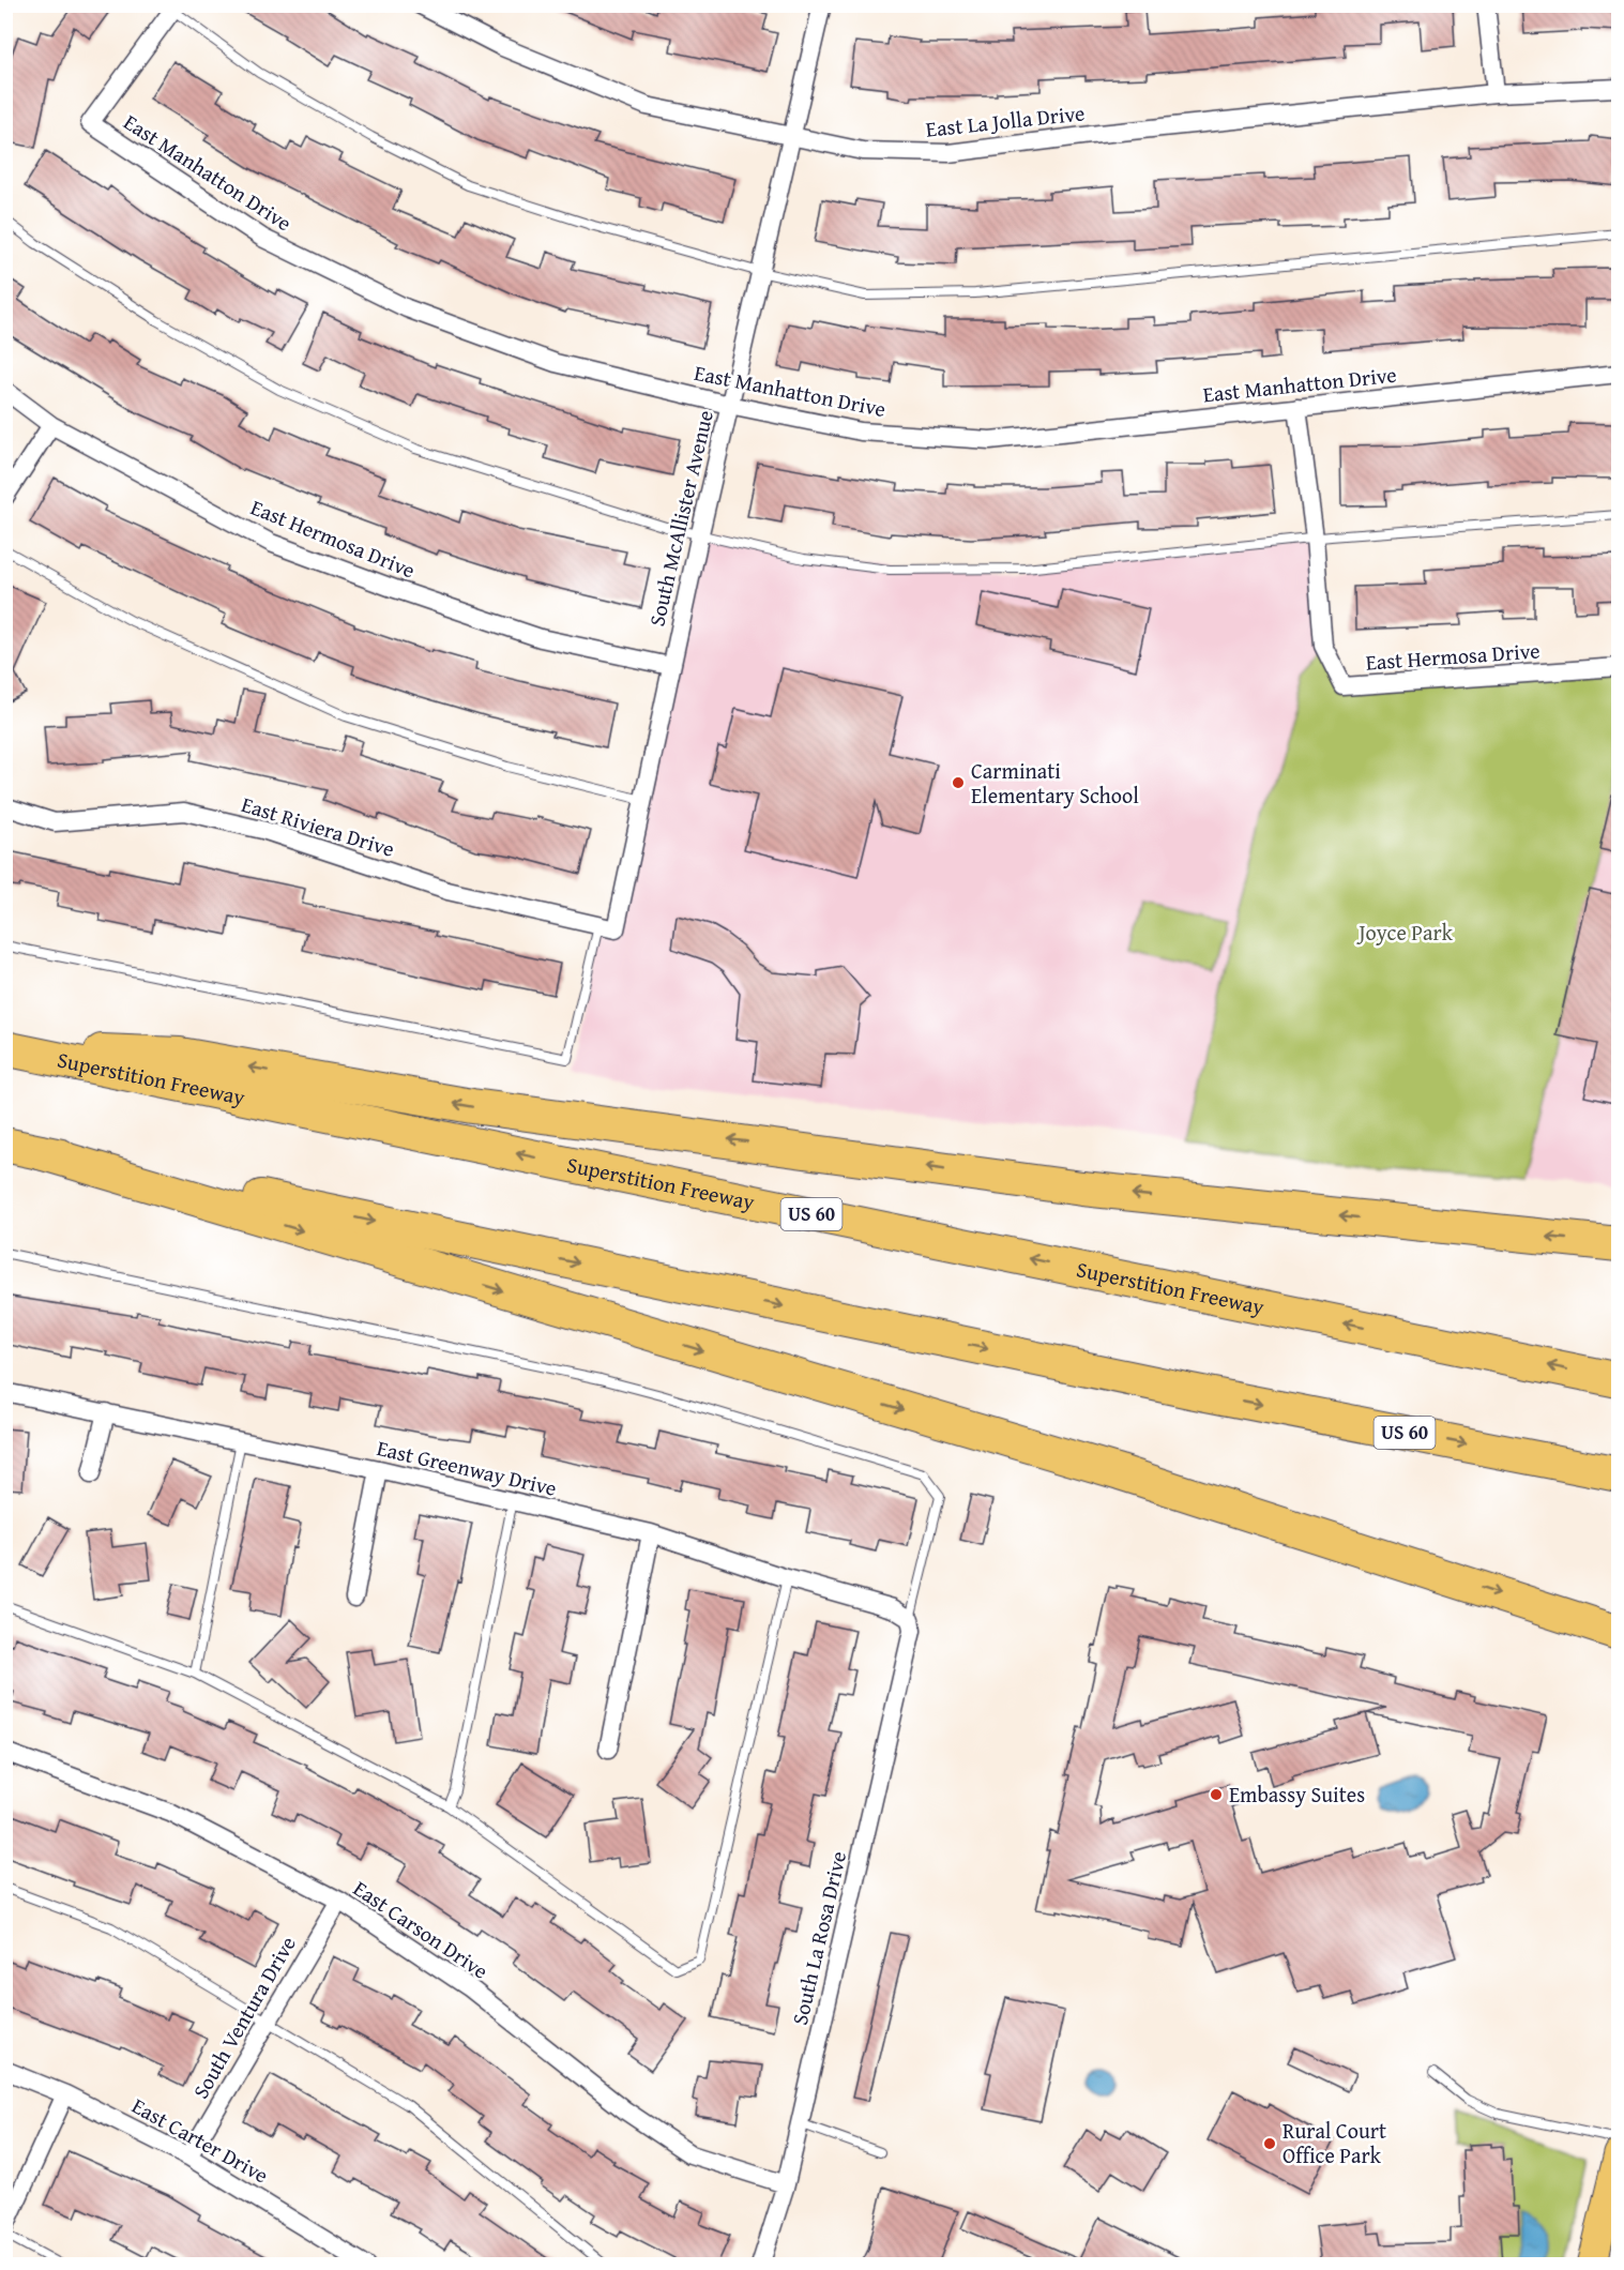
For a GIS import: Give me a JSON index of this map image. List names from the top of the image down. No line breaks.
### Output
{"streets":{"highway":["Superstition Freeway","US 60"],"street":["East La Jolla Drive","East Manhatton Drive","South McAllister Avenue","East Hermosa Drive","East Riviera Drive","East Greenway Drive","East Carson Drive","South La Rosa Drive","South Ventura Drive","East Carter Drive"]},"crossings":[["East La Jolla Drive","South McAllister Avenue"],["East Manhatton Drive","South McAllister Avenue"],["East Manhatton Drive","East Hermosa Drive"],["South McAllister Avenue","East Hermosa Drive"],["South McAllister Avenue","East Riviera Drive"],["East Greenway Drive","South La Rosa Drive"],["East Carson Drive","South La Rosa Drive"],["East Carson Drive","South Ventura Drive"],["South Ventura Drive","East Carter Drive"]],"parks":["Joyce Park"],"places":["Carminati Elementary School","Embassy Suites","Rural Court Office Park"]}
